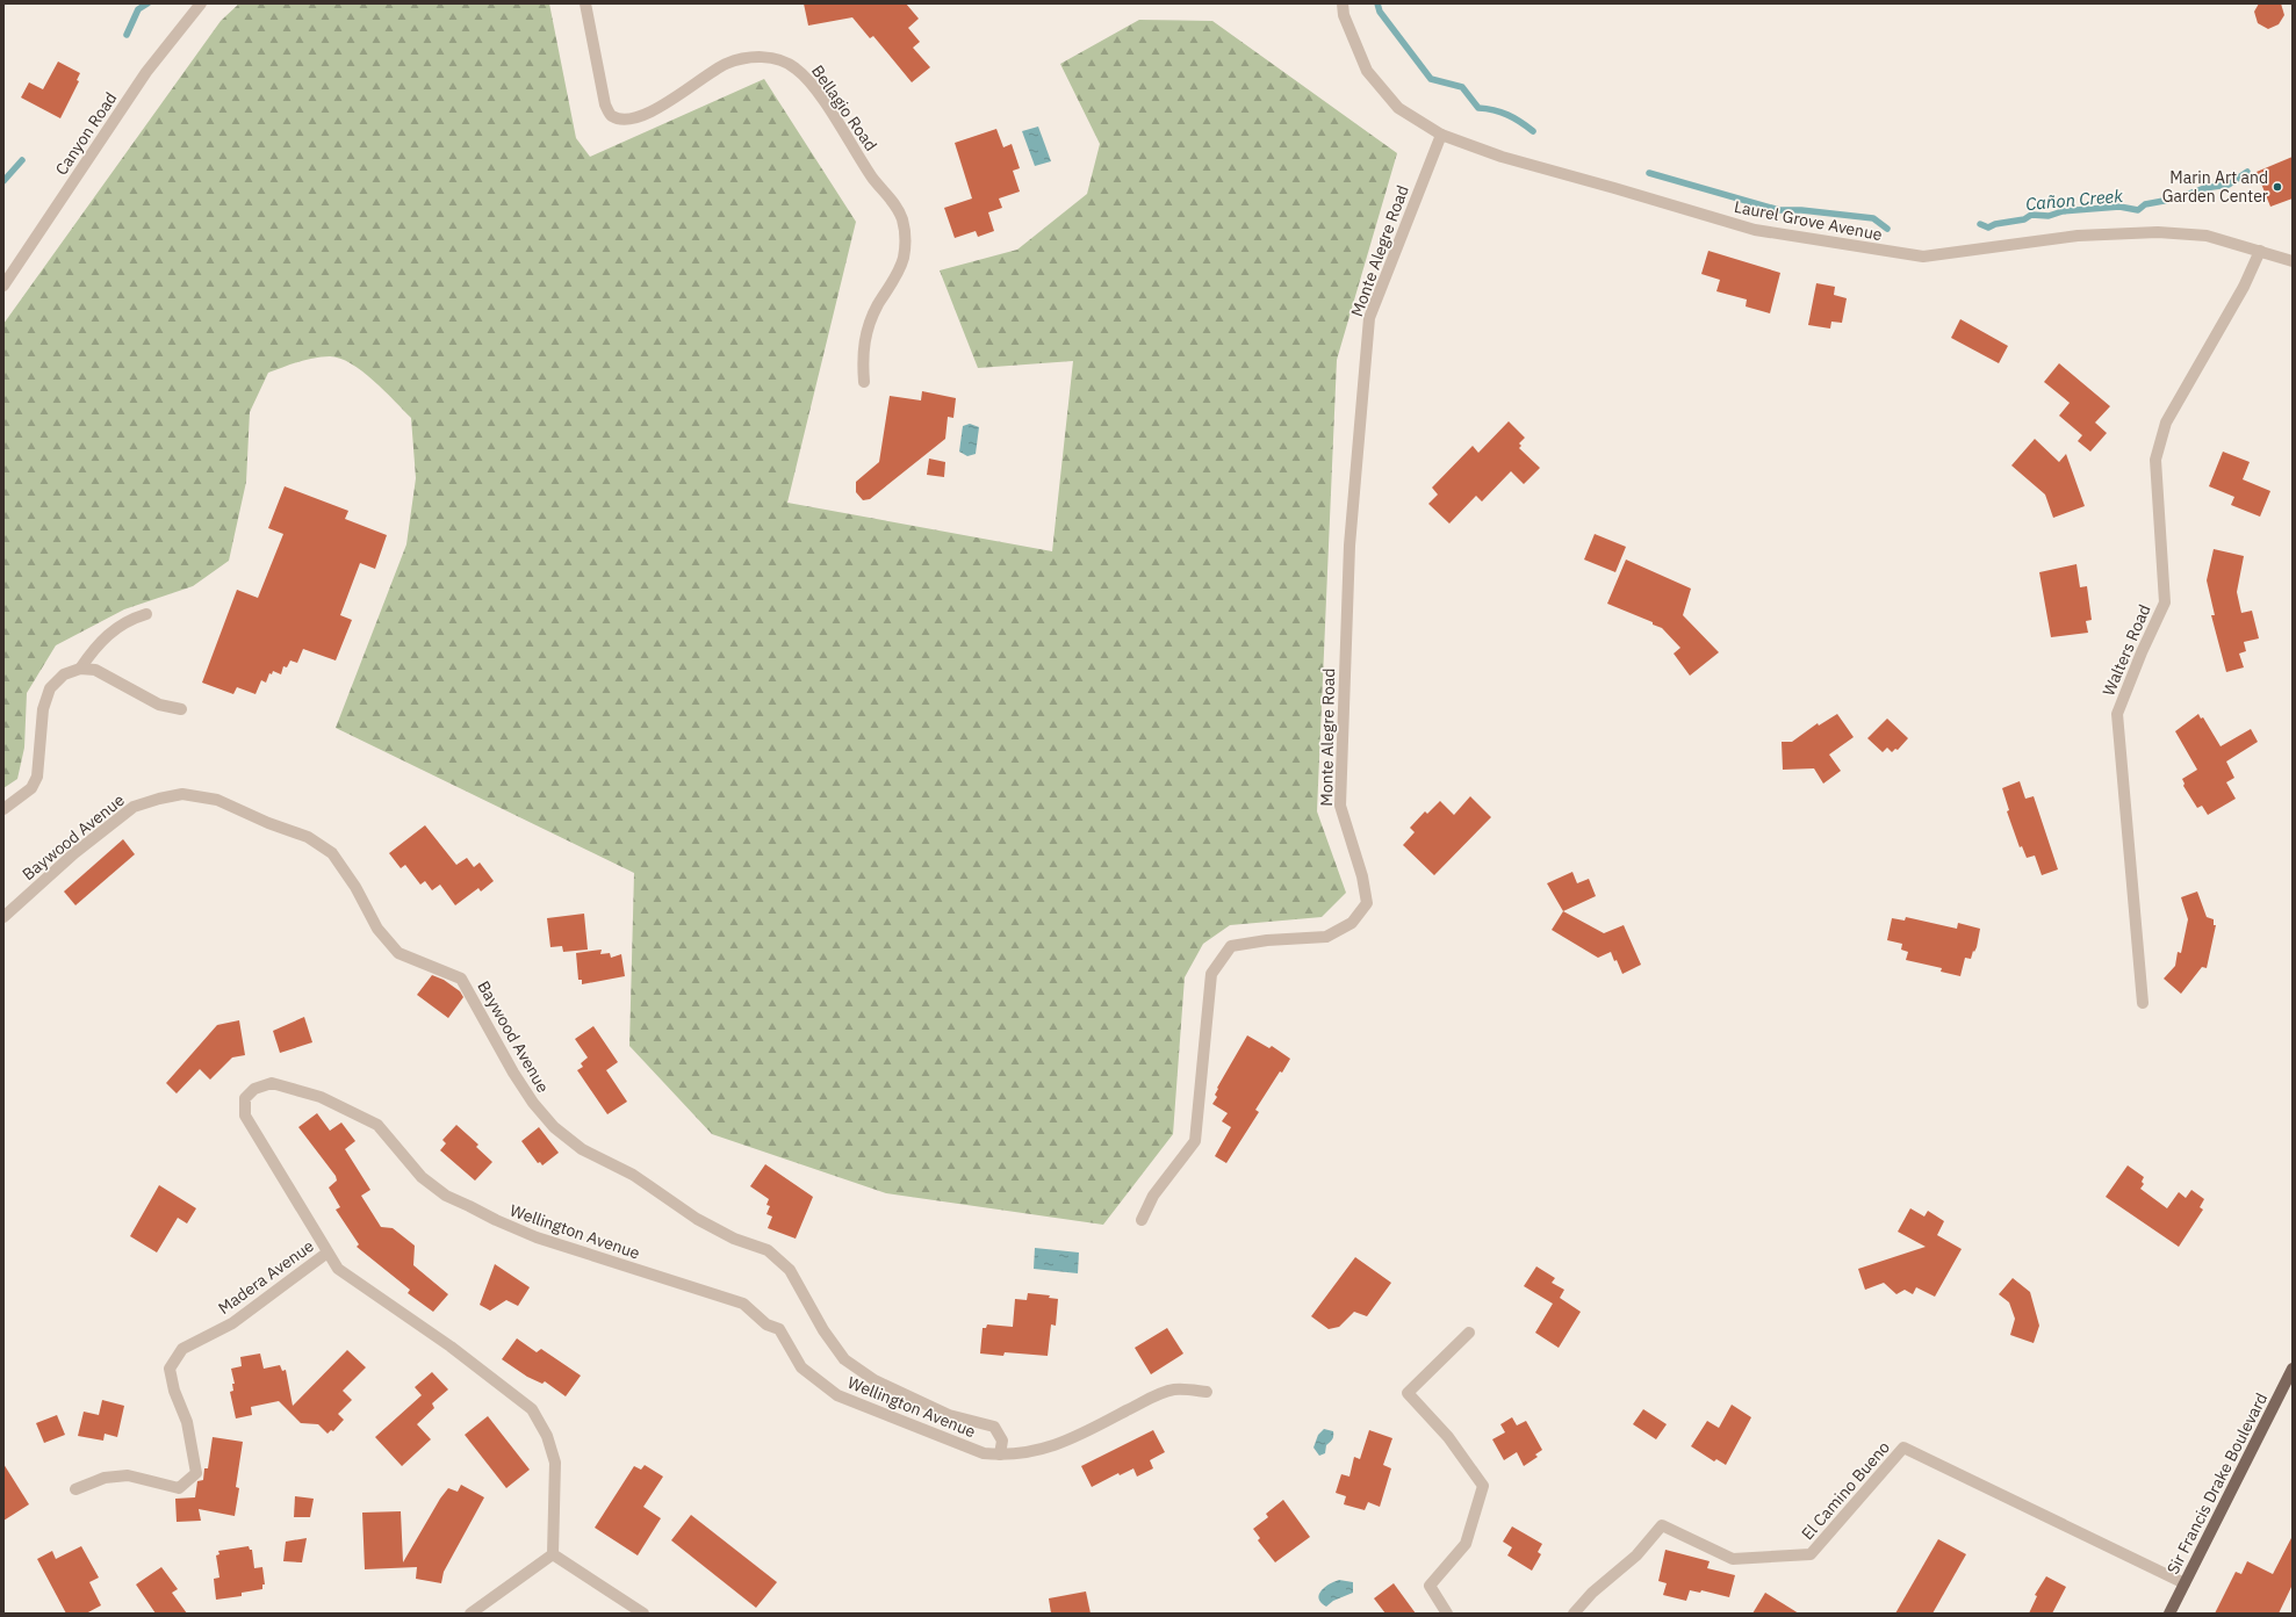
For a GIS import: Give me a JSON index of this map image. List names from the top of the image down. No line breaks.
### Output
{"streets":{"main road":["Sir Francis Drake Boulevard"],"street":["Bellagio Road","Canyon Road","Laurel Grove Avenue","Monte Alegre Road","Walters Road","Baywood Avenue","Wellington Avenue","Madera Avenue","El Camino Bueno"]},"crossings":[["Laurel Grove Avenue","Monte Alegre Road"],["Laurel Grove Avenue","Walters Road"],["Baywood Avenue","Wellington Avenue"],["Wellington Avenue","Madera Avenue"],["Sir Francis Drake Boulevard","El Camino Bueno"]],"water":["Cañon Creek"],"places":["Marin Art and Garden Center"]}
